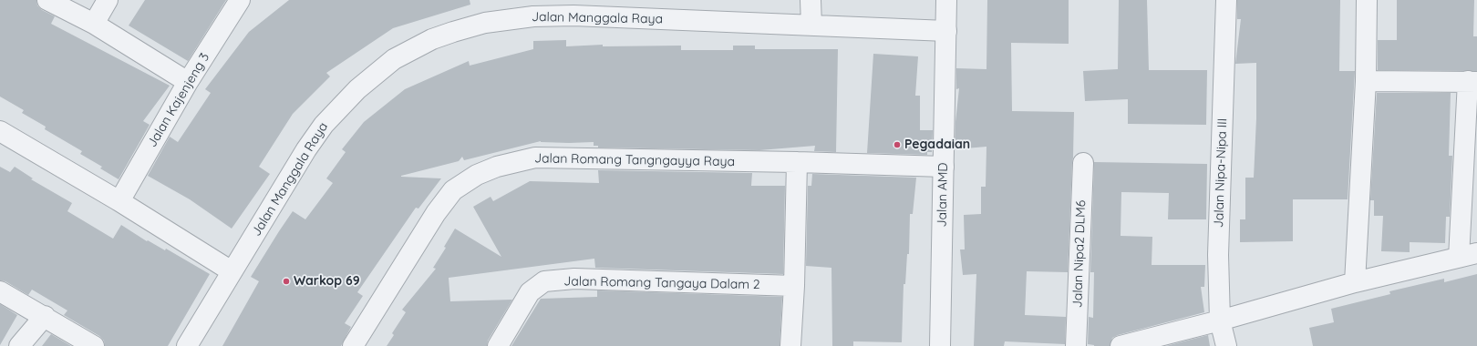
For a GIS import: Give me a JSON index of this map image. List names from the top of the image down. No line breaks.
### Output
{"streets":{"street":["Jalan Manggala Raya","Jalan Kajenjeng 3","Jalan Romang Tangngayya Raya","Jalan Nipa-Nipa III","Jalan AMD","Jalan Nipa2 DLM6","Jalan Romang Tangaya Dalam 2"]},"crossings":[["Jalan Manggala Raya","Jalan AMD"],["Jalan Romang Tangngayya Raya","Jalan AMD"]],"places":["Pegadaian","Warkop 69"]}
